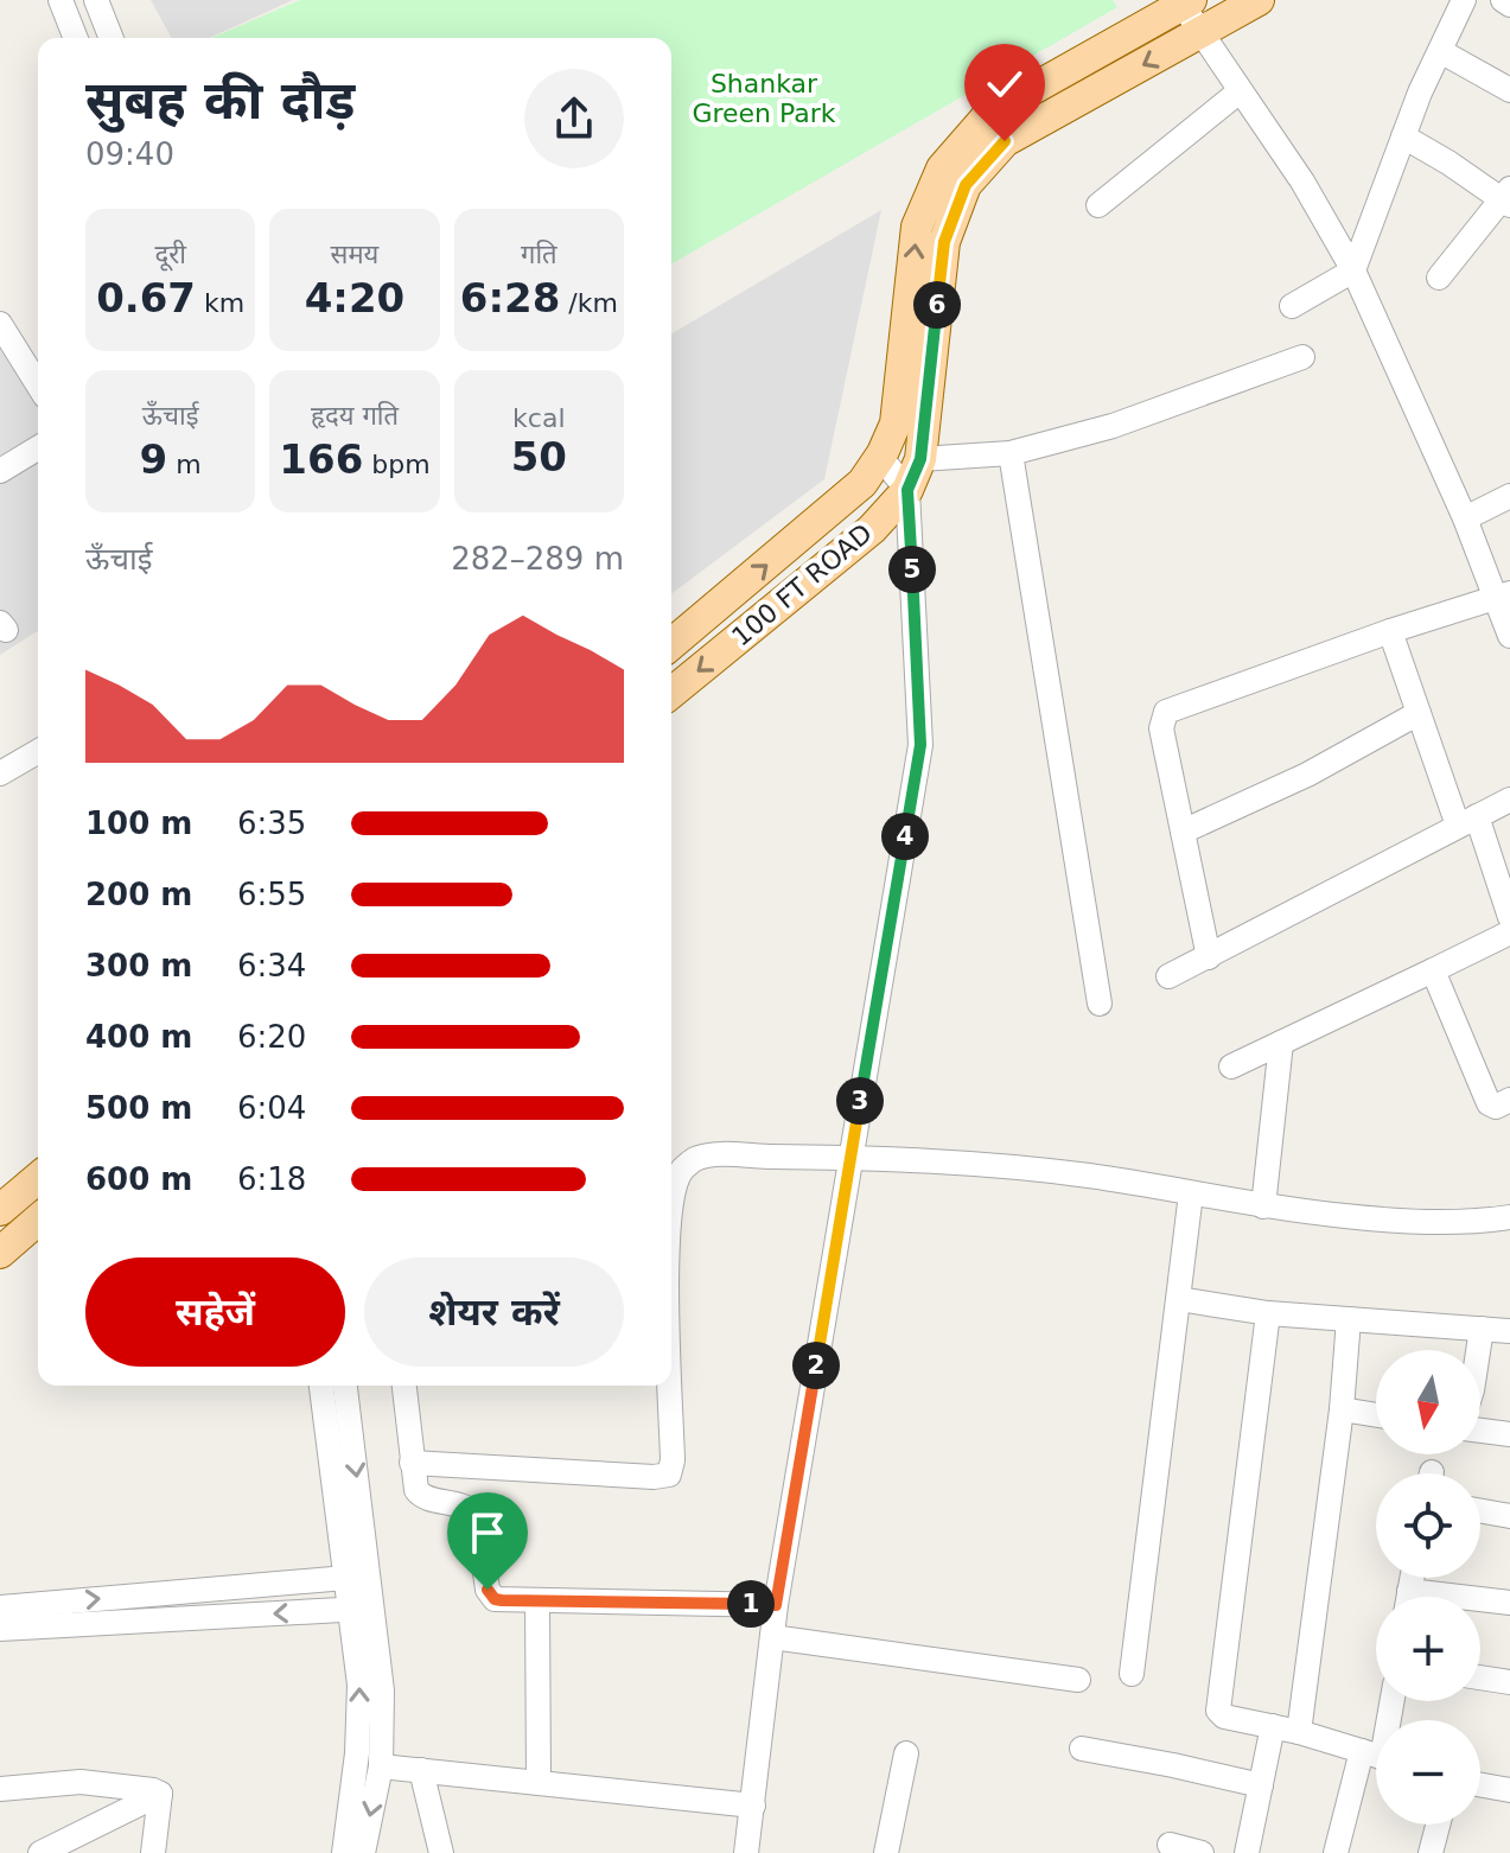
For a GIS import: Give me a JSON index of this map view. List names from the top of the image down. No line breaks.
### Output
{"streets":{"main road":["100 FT ROAD"]},"parks":["Shankar Green Park"],"north":"bottom","page":{"heading":["सुबह की दौड़","09:40"],"stats":[["दूरी","0.67 km"],["समय","4:20"],["गति","6:28 /km"],["ऊँचाई","9 m"],["हृदय गति","166 bpm"],["kcal","50"]],"pins":["6","5","4","3","2","1"],"chart":["ऊँचाई","282–289 m"],"list":[{"name":"100 m","note":"6:35"},{"name":"200 m","note":"6:55"},{"name":"300 m","note":"6:34"},{"name":"400 m","note":"6:20"},{"name":"500 m","note":"6:04"},{"name":"600 m","note":"6:18"}],"buttons":["सहेजें","शेयर करें"],"map_buttons":["+","−"]}}
